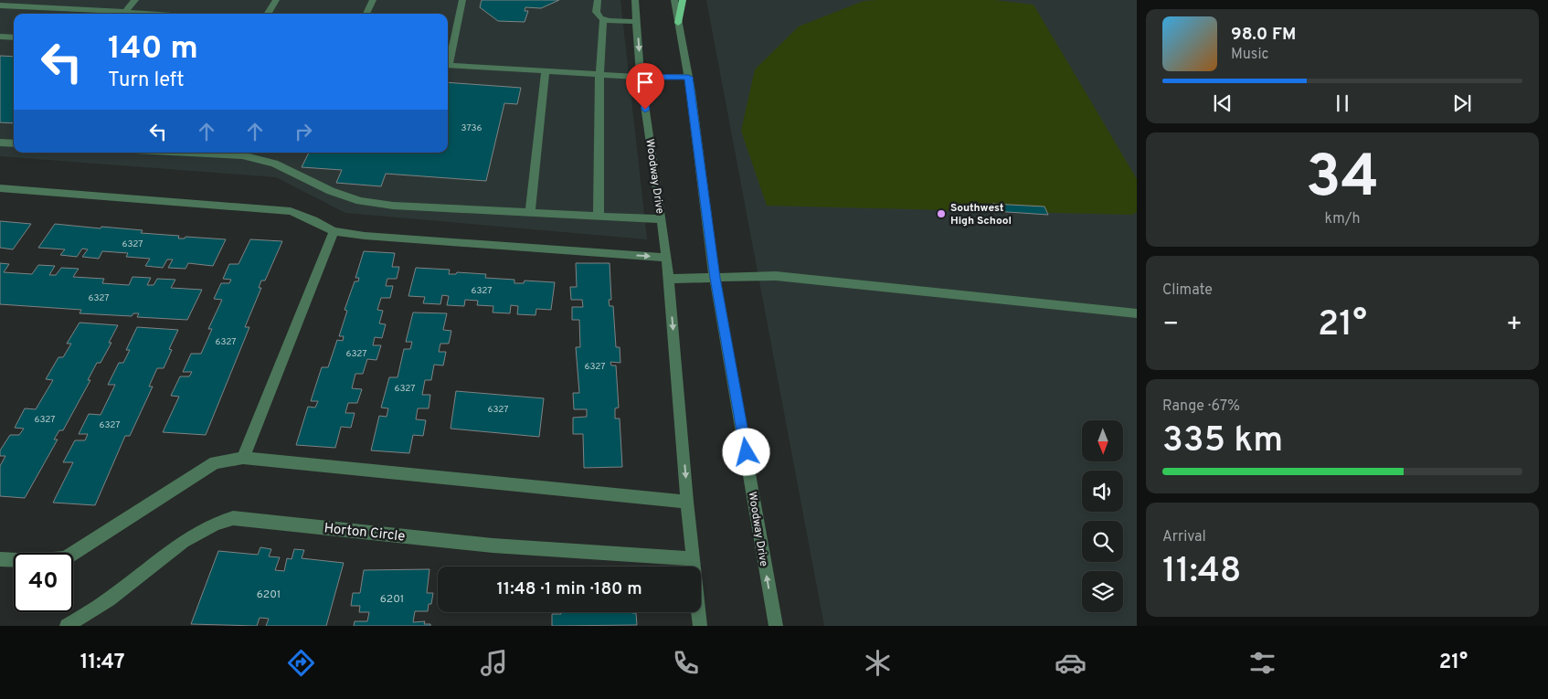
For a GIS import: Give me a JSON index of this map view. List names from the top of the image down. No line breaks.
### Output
{"streets":{"street":["Woodway Drive","Horton Circle"]},"crossings":[["Woodway Drive","Horton Circle"]],"places":["Southwest High School"],"house_numbers":["3736","6327","6327","6327","6327","6327","6327","6327","6327","6327","6327","6201","6201"],"north":"bottom","page":{"turn":["140 m","Turn left"],"song":["98.0 FM","Music"],"tile":[["34","km/h"],"Climate",["Range · 67%","335 km"],["Arrival","11:48"]],"heat":["−","21°","+"],"limit":"40","trip":"11:48 · 1 min · 180 m","tabs":["11:47","21°"]}}
